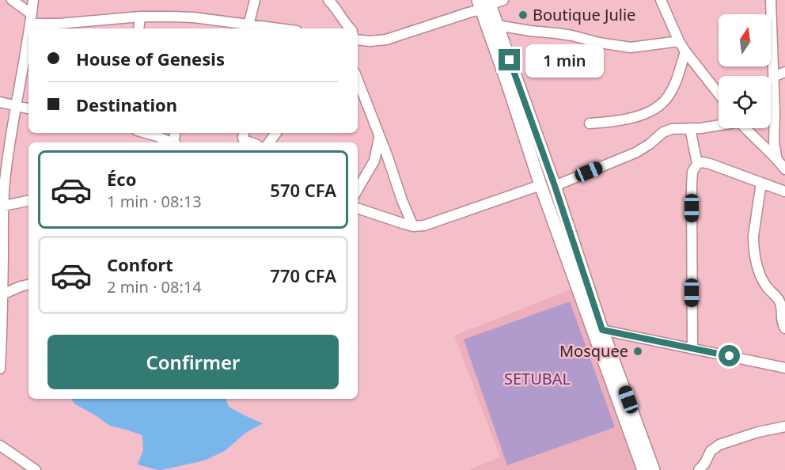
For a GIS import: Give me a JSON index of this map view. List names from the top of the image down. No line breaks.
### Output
{"parks":["SETUBAL"],"places":["Boutique Julie","Mosquee"],"north":"top","page":{"banner":["House of Genesis","Destination"],"bubble":"1 min","list":[{"name":"Éco","note":"1 min · 08:13","value":"570 CFA"},{"name":"Confort","note":"2 min · 08:14","value":"770 CFA"}],"buttons":"Confirmer"}}
